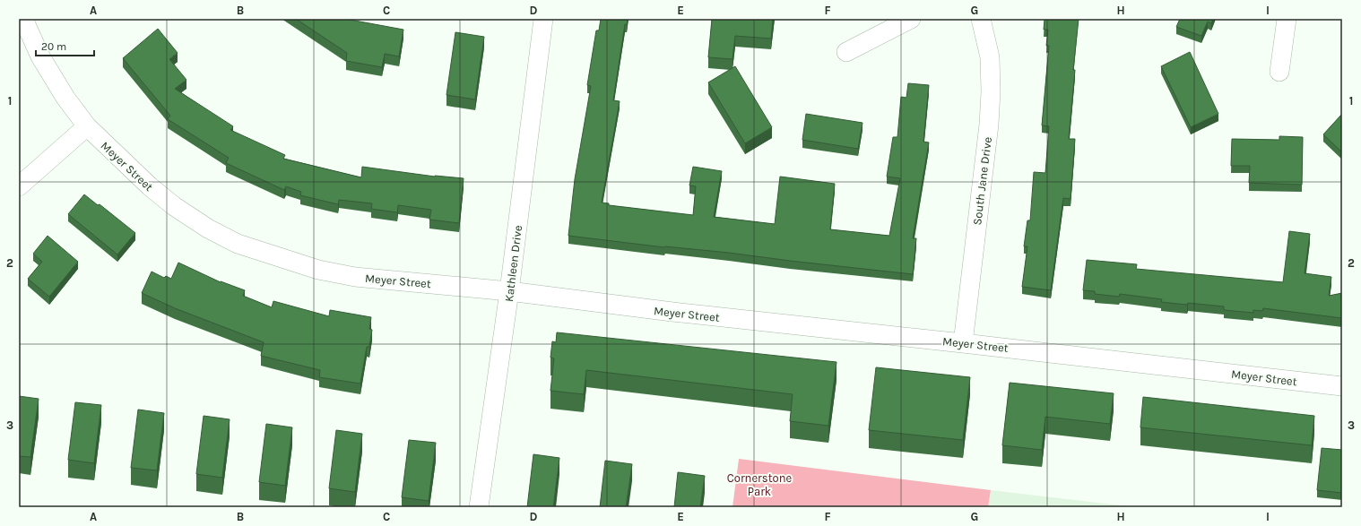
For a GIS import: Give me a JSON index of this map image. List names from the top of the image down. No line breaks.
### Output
{"streets":{"street":["Meyer Street","South Jane Drive","Kathleen Drive"]},"crossings":[["Meyer Street","South Jane Drive"],["Meyer Street","Kathleen Drive"]],"parks":["Cornerstone Park"],"scale_bar":"20 m","grid":{"columns":["A","B","C","D","E","F","G","H","I"],"rows":["1","2","3"]}}
